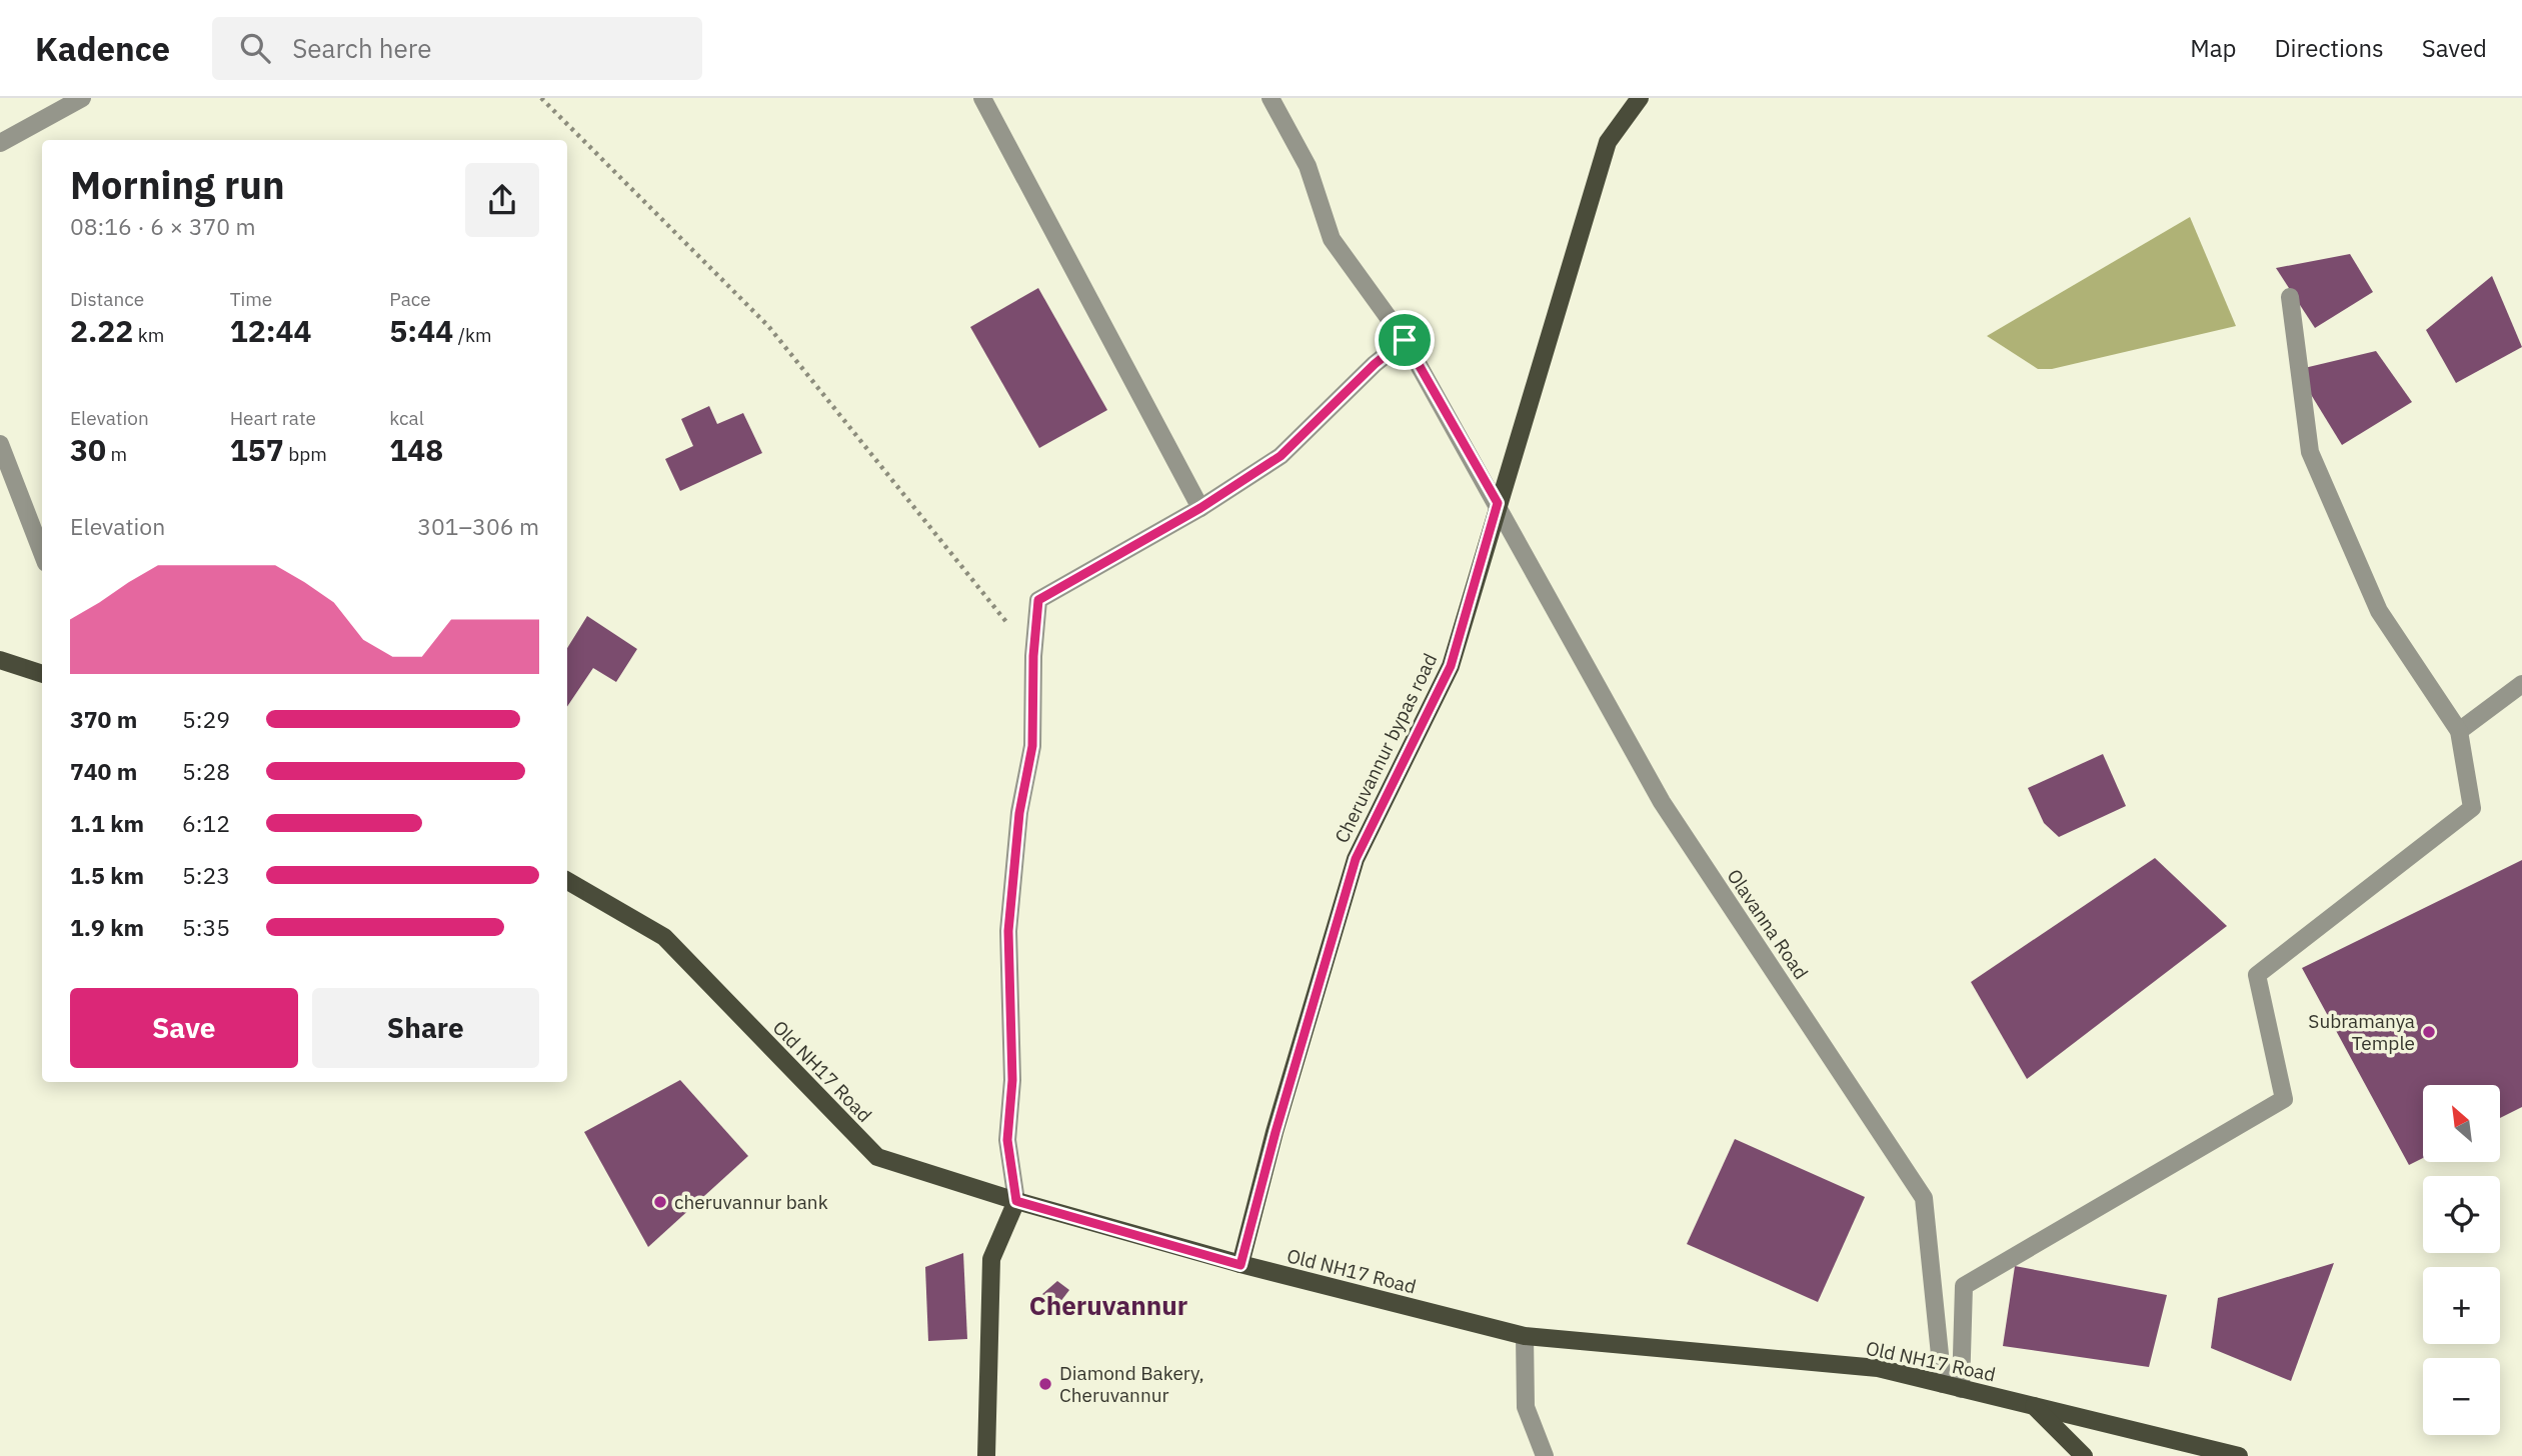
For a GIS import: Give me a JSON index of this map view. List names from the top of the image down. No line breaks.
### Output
{"streets":{"main road":["Cheruvannur bypas road","Old NH17 Road"],"street":["Olavanna Road"]},"crossings":[["Cheruvannur bypas road","Olavanna Road"],["Cheruvannur bypas road","Old NH17 Road"],["Olavanna Road","Old NH17 Road"]],"districts":["Cheruvannur"],"places":["Subramanya Temple","cheruvannur bank","Diamond Bakery, Cheruvannur"],"north":"top left","page":{"header":"Kadence","search":"Search here","nav":["Map","Directions","Saved"],"heading":["Morning run","08:16 · 6 × 370 m"],"stats":[["Distance","2.22 km"],["Time","12:44"],["Pace","5:44 /km"],["Elevation","30 m"],["Heart rate","157 bpm"],["kcal","148"]],"chart":["Elevation","301–306 m"],"list":[{"name":"370 m","note":"5:29"},{"name":"740 m","note":"5:28"},{"name":"1.1 km","note":"6:12"},{"name":"1.5 km","note":"5:23"},{"name":"1.9 km","note":"5:35"}],"buttons":["Save","Share"],"map_buttons":["+","−"]}}
